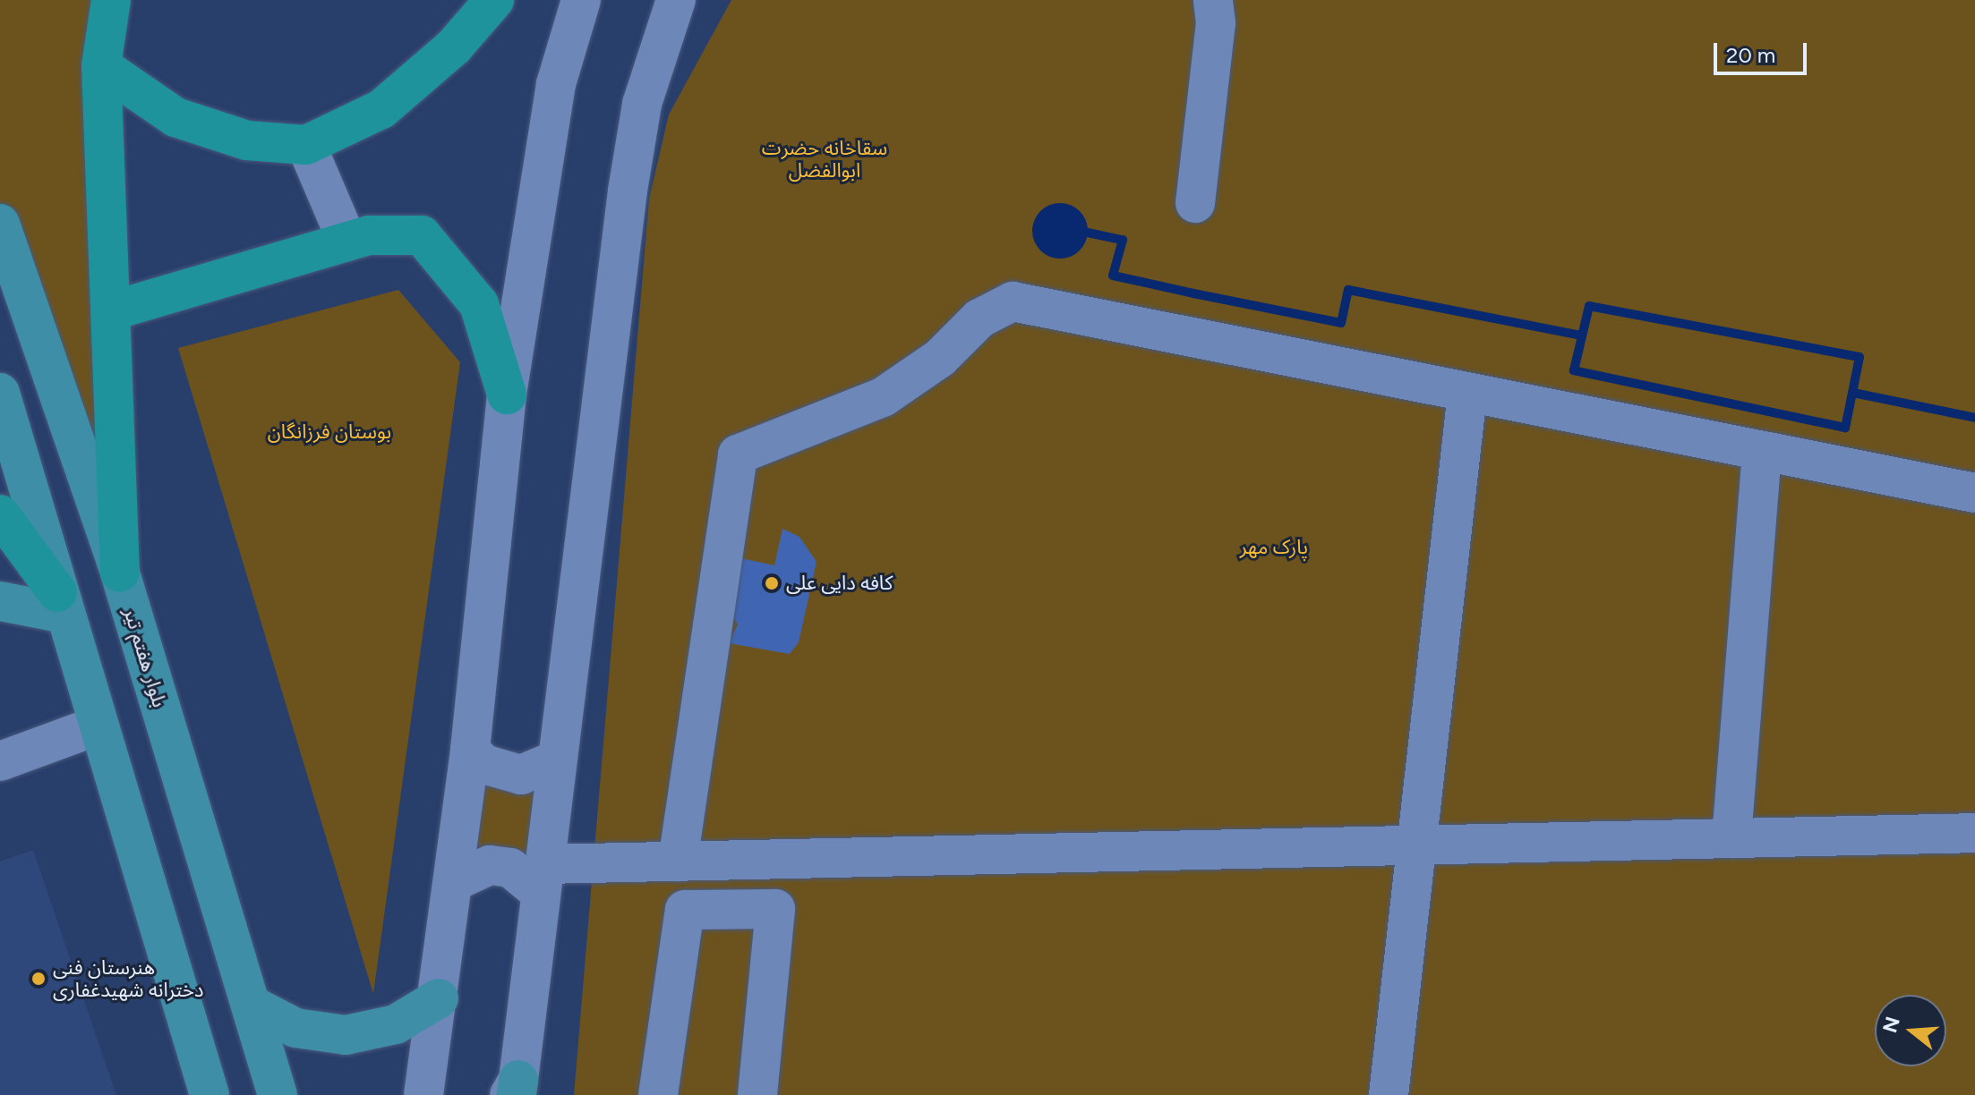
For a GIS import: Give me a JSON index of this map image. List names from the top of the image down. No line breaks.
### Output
{"streets":{"main road":["بلوار هفتم تیر"]},"parks":["سقاخانه حضرت ابوالفضل","بوستان فرزانگان","پارک مهر"],"places":["کافه دایی علی","هنرستان فنی دخترانه شهیدغفاری"],"scale_bar":"20 m","north":"left"}
